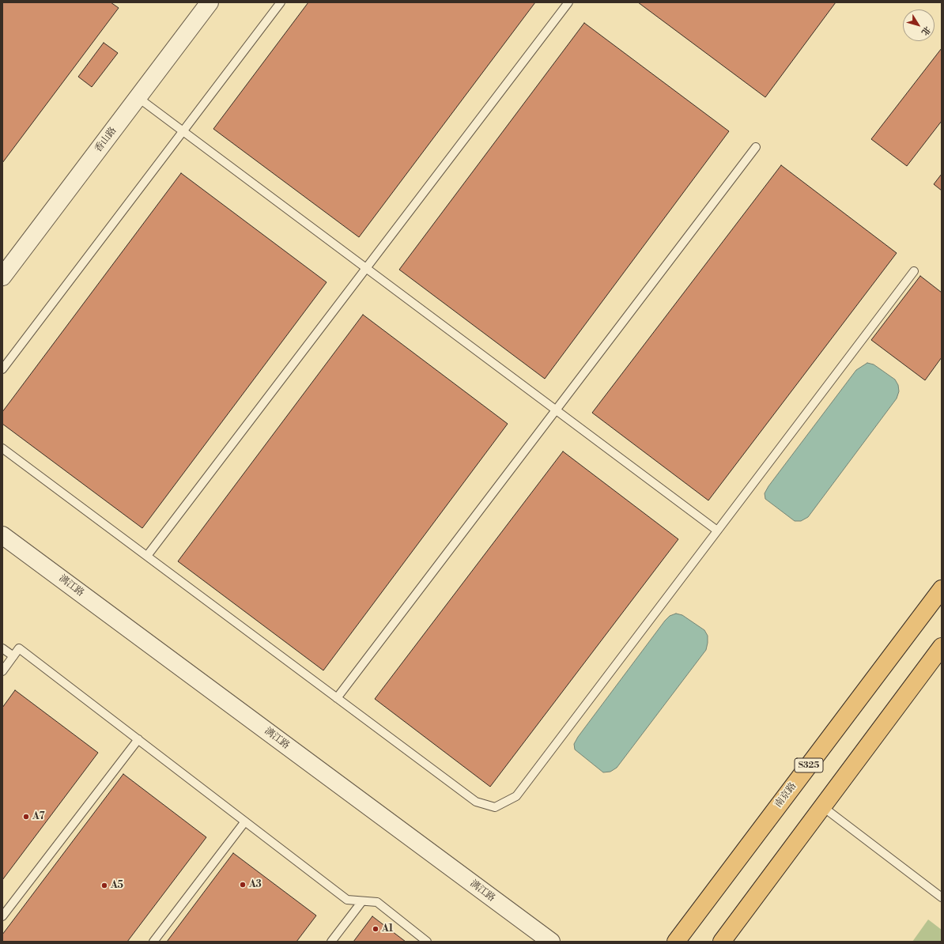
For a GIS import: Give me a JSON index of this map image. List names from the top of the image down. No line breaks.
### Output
{"streets":{"main road":["S325","南京路"],"street":["香山路","漓江路"]},"places":["A7","A3","A5","A1"],"north":"bottom right"}
